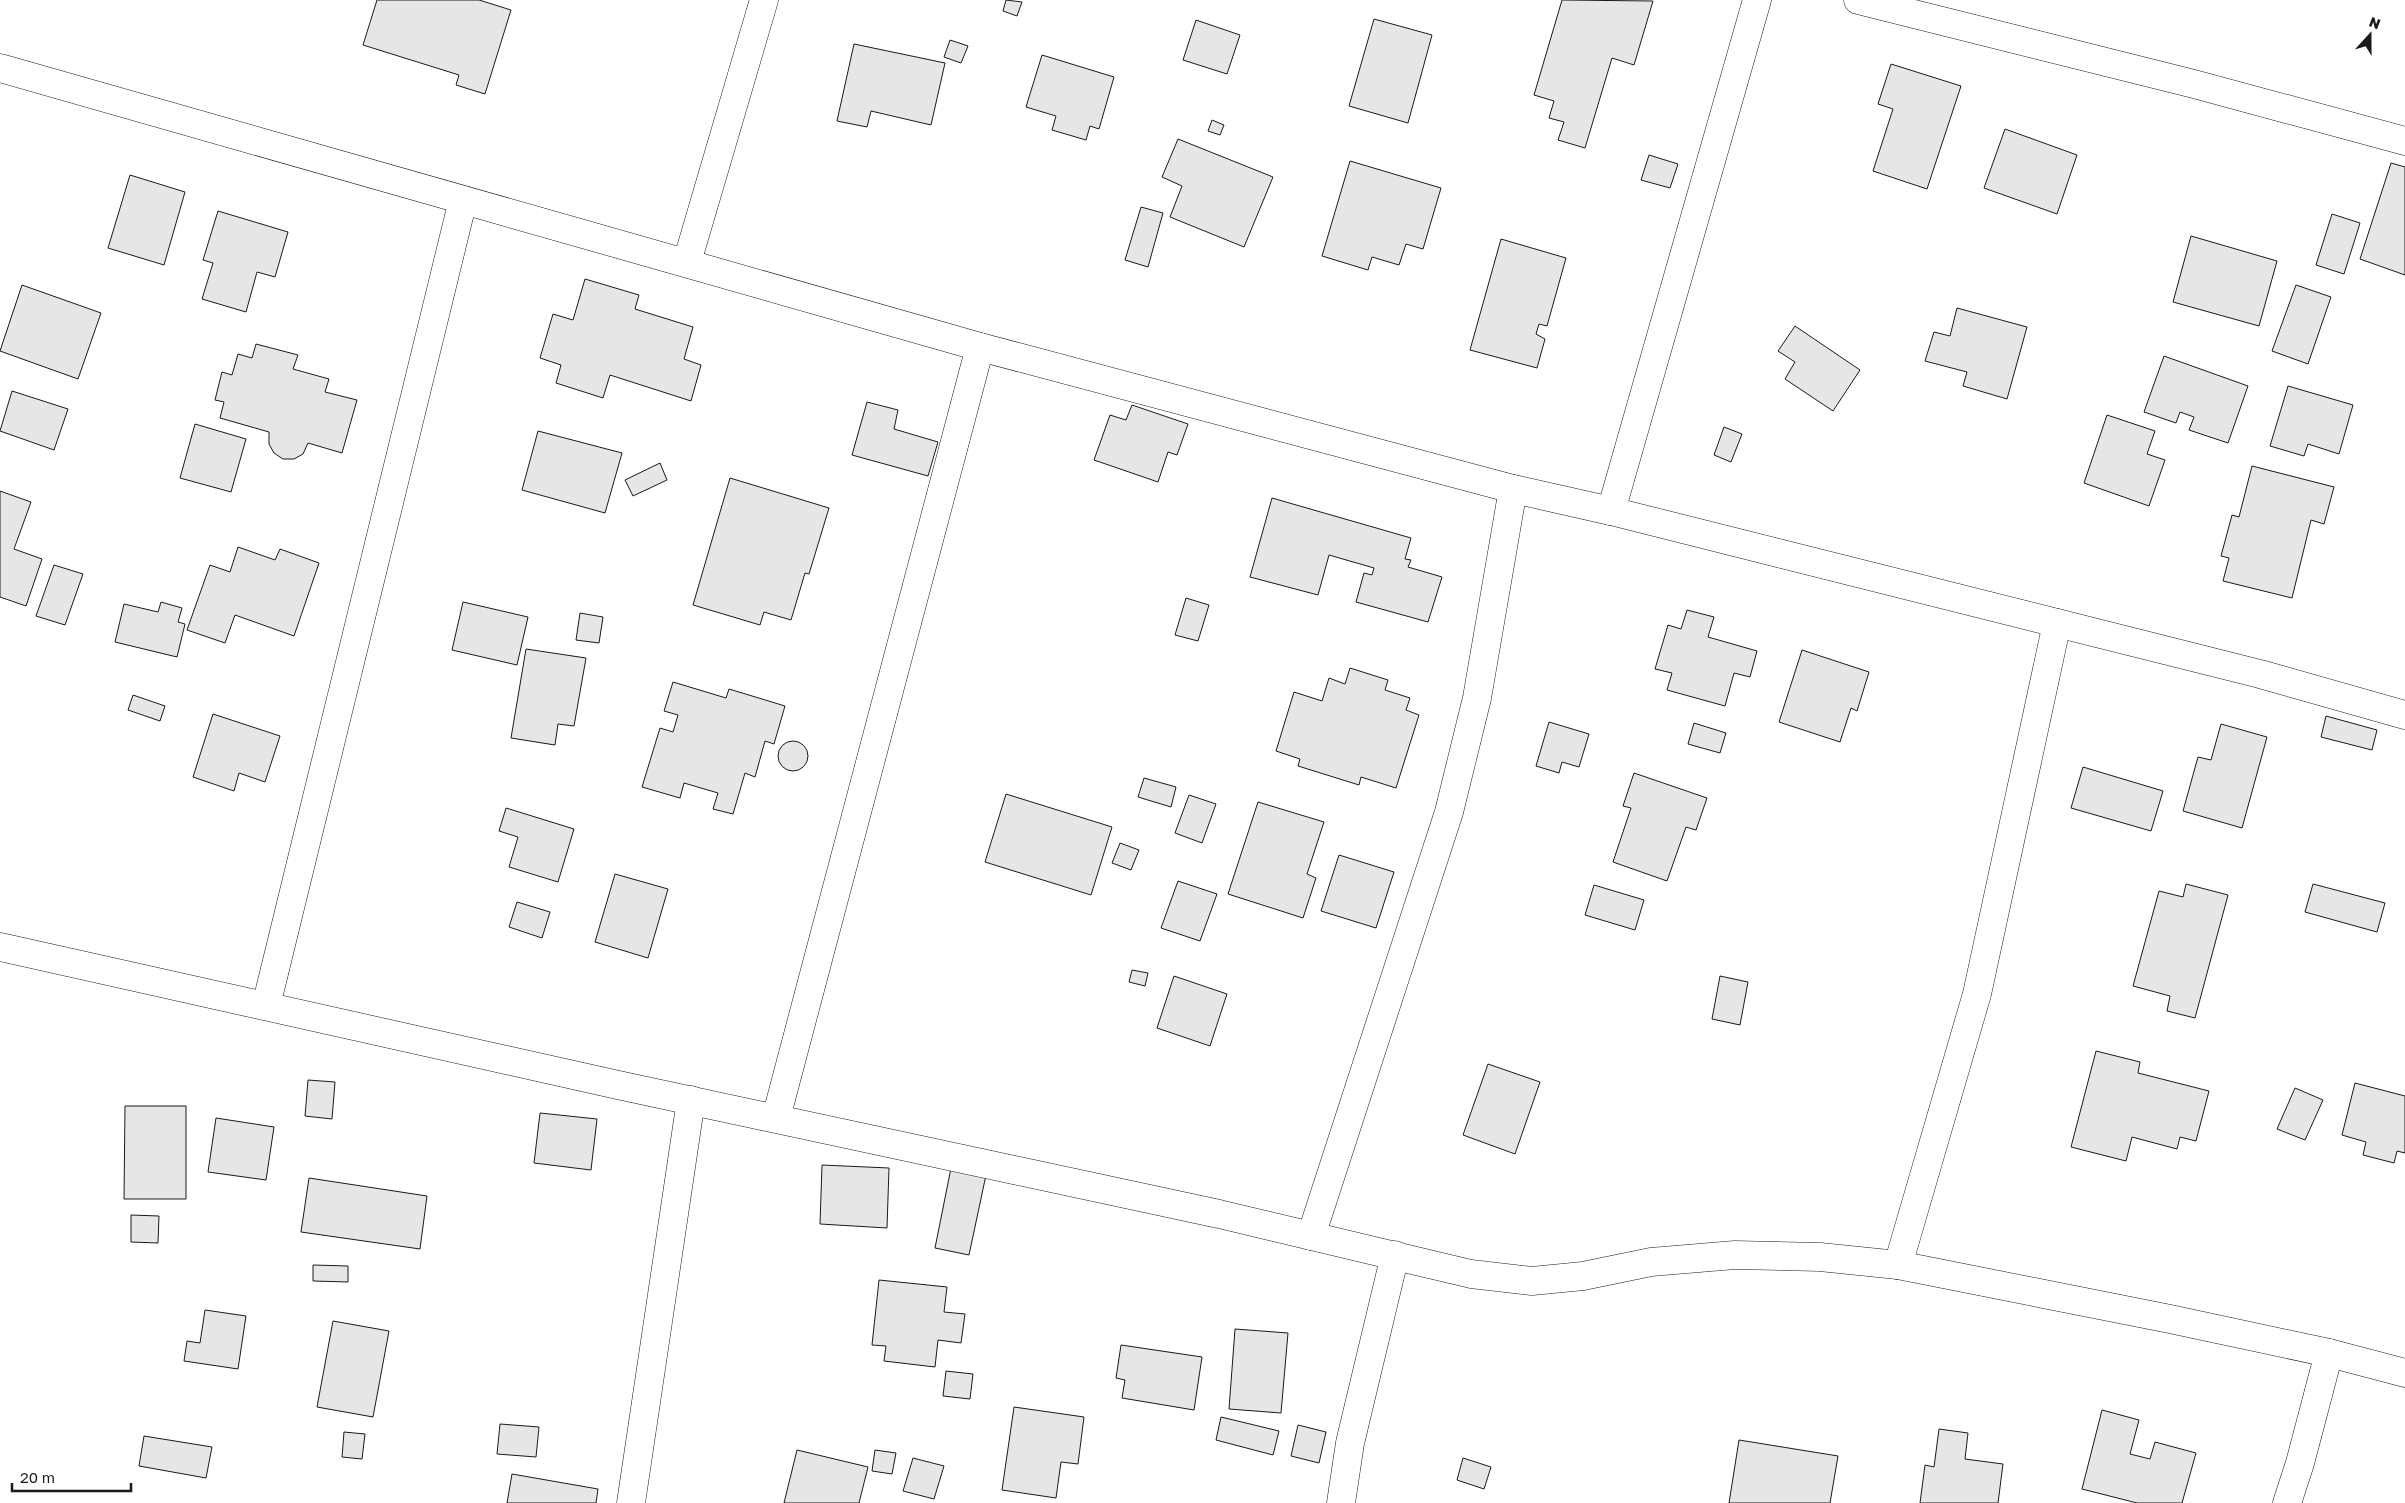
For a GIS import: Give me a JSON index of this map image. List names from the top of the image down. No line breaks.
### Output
{"scale_bar":"20 m","north":"top"}
